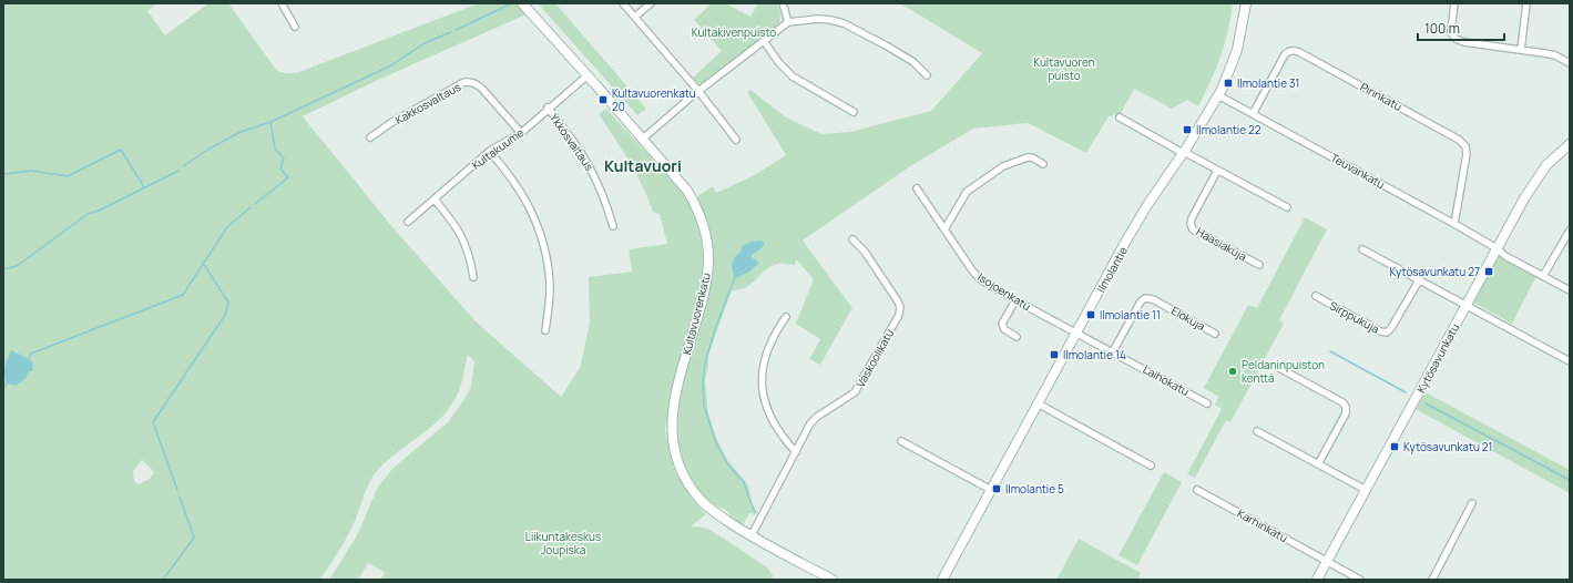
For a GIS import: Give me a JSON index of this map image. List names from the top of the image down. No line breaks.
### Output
{"streets":{"street":["Pirinkatu","Kakkosvaltaus","Ykkösvaltaus","Kultakuume","Teuvankatu","Haasiakuja","Ilmolantie","Isojoenkatu","Kultavuorenkatu","Sirppukuja","Elokuja","Vaskoolikatu","Kytösavunkatu","Laihokatu","Karhinkatu"]},"crossings":[["Pirinkatu","Teuvankatu"],["Kakkosvaltaus","Kultakuume"],["Ykkösvaltaus","Kultakuume"],["Kultakuume","Kultavuorenkatu"],["Teuvankatu","Ilmolantie"],["Teuvankatu","Kytösavunkatu"],["Ilmolantie","Isojoenkatu"],["Ilmolantie","Laihokatu"],["Isojoenkatu","Laihokatu"],["Kultavuorenkatu","Vaskoolikatu"],["Elokuja","Laihokatu"],["Kytösavunkatu","Karhinkatu"]],"districts":["Kultavuori"],"parks":["Kultakivenpuisto","Kultavuoren puisto","Liikuntakeskus Joupiska"],"places":{"transit":["Ilmolantie 31","Kultavuorenkatu 20","Ilmolantie 22","Kytösavunkatu 27","Ilmolantie 11","Ilmolantie 14","Kytösavunkatu 21","Ilmolantie 5"],"other":["Peldaninpuiston kenttä"]},"scale_bar":"100 m"}
